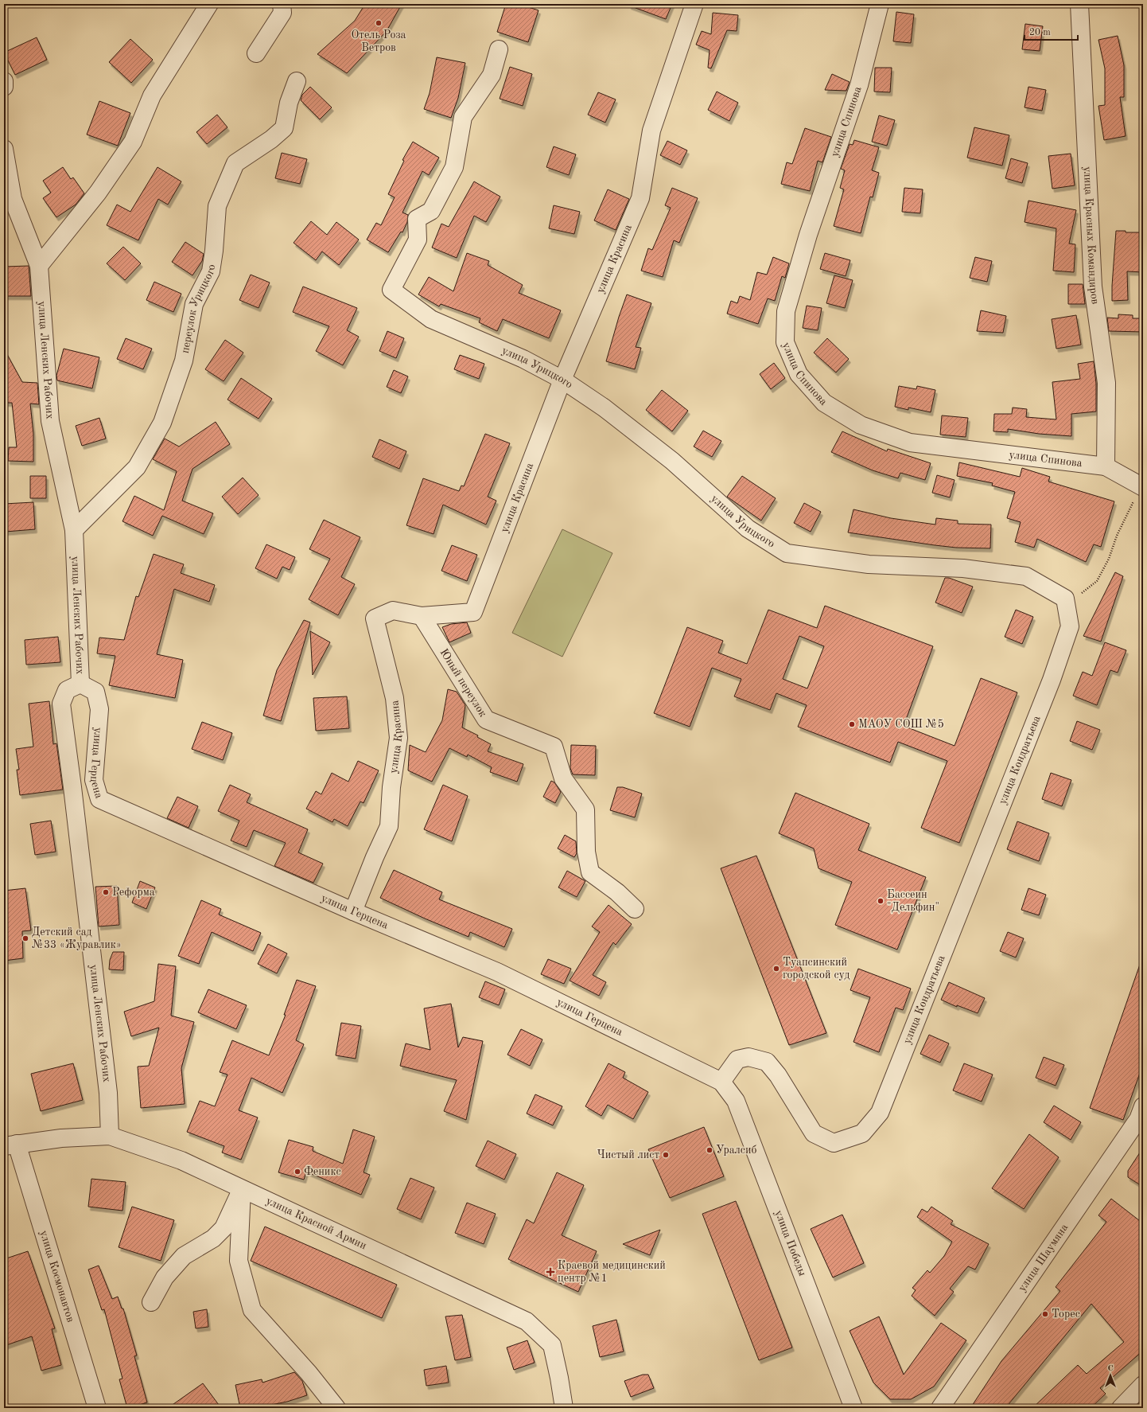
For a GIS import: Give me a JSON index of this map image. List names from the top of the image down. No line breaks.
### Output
{"streets":{"street":["улица Спинова","улица Красных Командиров","улица Красина","переулок Урицкого","улица Ленских Рабочих","улица Урицкого","Юный переулок","улица Кондратьева","улица Герцена","улица Красной Армии","улица Победы","улица Шаумяна","улица Космонавтов"]},"crossings":[["улица Спинова","улица Красных Командиров"],["улица Красина","улица Урицкого"],["улица Красина","Юный переулок"],["улица Красина","улица Герцена"],["переулок Урицкого","улица Ленских Рабочих"],["улица Ленских Рабочих","улица Герцена"],["улица Ленских Рабочих","улица Красной Армии"],["улица Урицкого","улица Кондратьева"],["улица Кондратьева","улица Герцена"],["улица Кондратьева","улица Победы"],["улица Герцена","улица Победы"],["улица Красной Армии","улица Космонавтов"]],"places":{"other":["Отель Роза Ветров","МАОУ СОШ №5","Реформа","Бассеин \"Дельфин\"","Детский сад №33 «Журавлик»","Туапсинский городской суд","Уралсиб","Чистый лист","Феникс","Торес"],"health":["Краевой медицинский центр №1"]},"scale_bar":"20 m","north":"top"}
